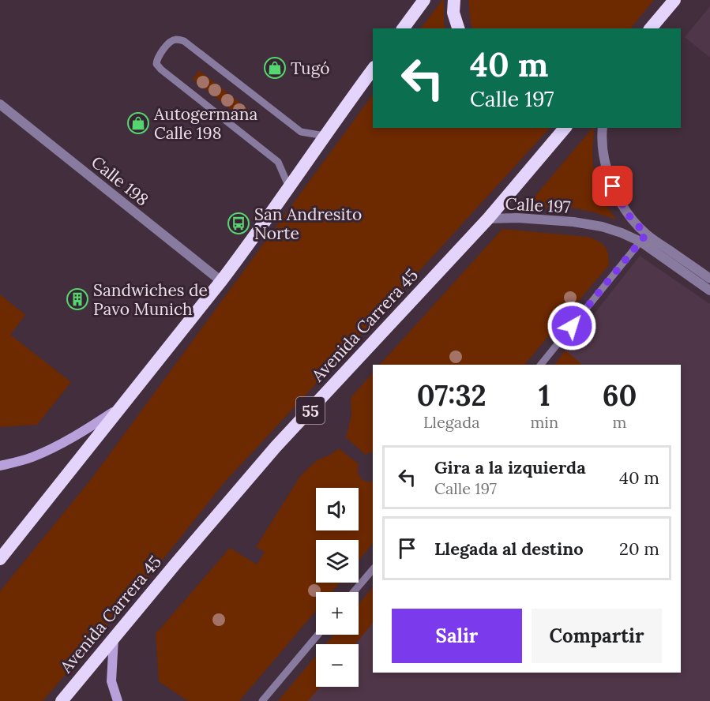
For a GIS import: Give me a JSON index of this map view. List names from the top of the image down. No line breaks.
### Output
{"streets":{"highway":["Avenida Carrera 45","55"],"street":["Calle 198","Calle 197"]},"crossings":[["Calle 197","Avenida Carrera 45"]],"places":{"shop":["Tugó","Autogermana Calle 198"],"bus stop":["San Andresito Norte"],"building":["Sandwiches de Pavo Munich"]},"page":{"turn":["40 m","Calle 197"],"eta":["07:32","Llegada","1","min","60","m"],"list":[{"name":"Gira a la izquierda","note":"Calle 197","value":"40 m"},{"name":"Llegada al destino","value":"20 m"}],"map_buttons":["+","−"],"buttons":["Salir","Compartir"]}}
